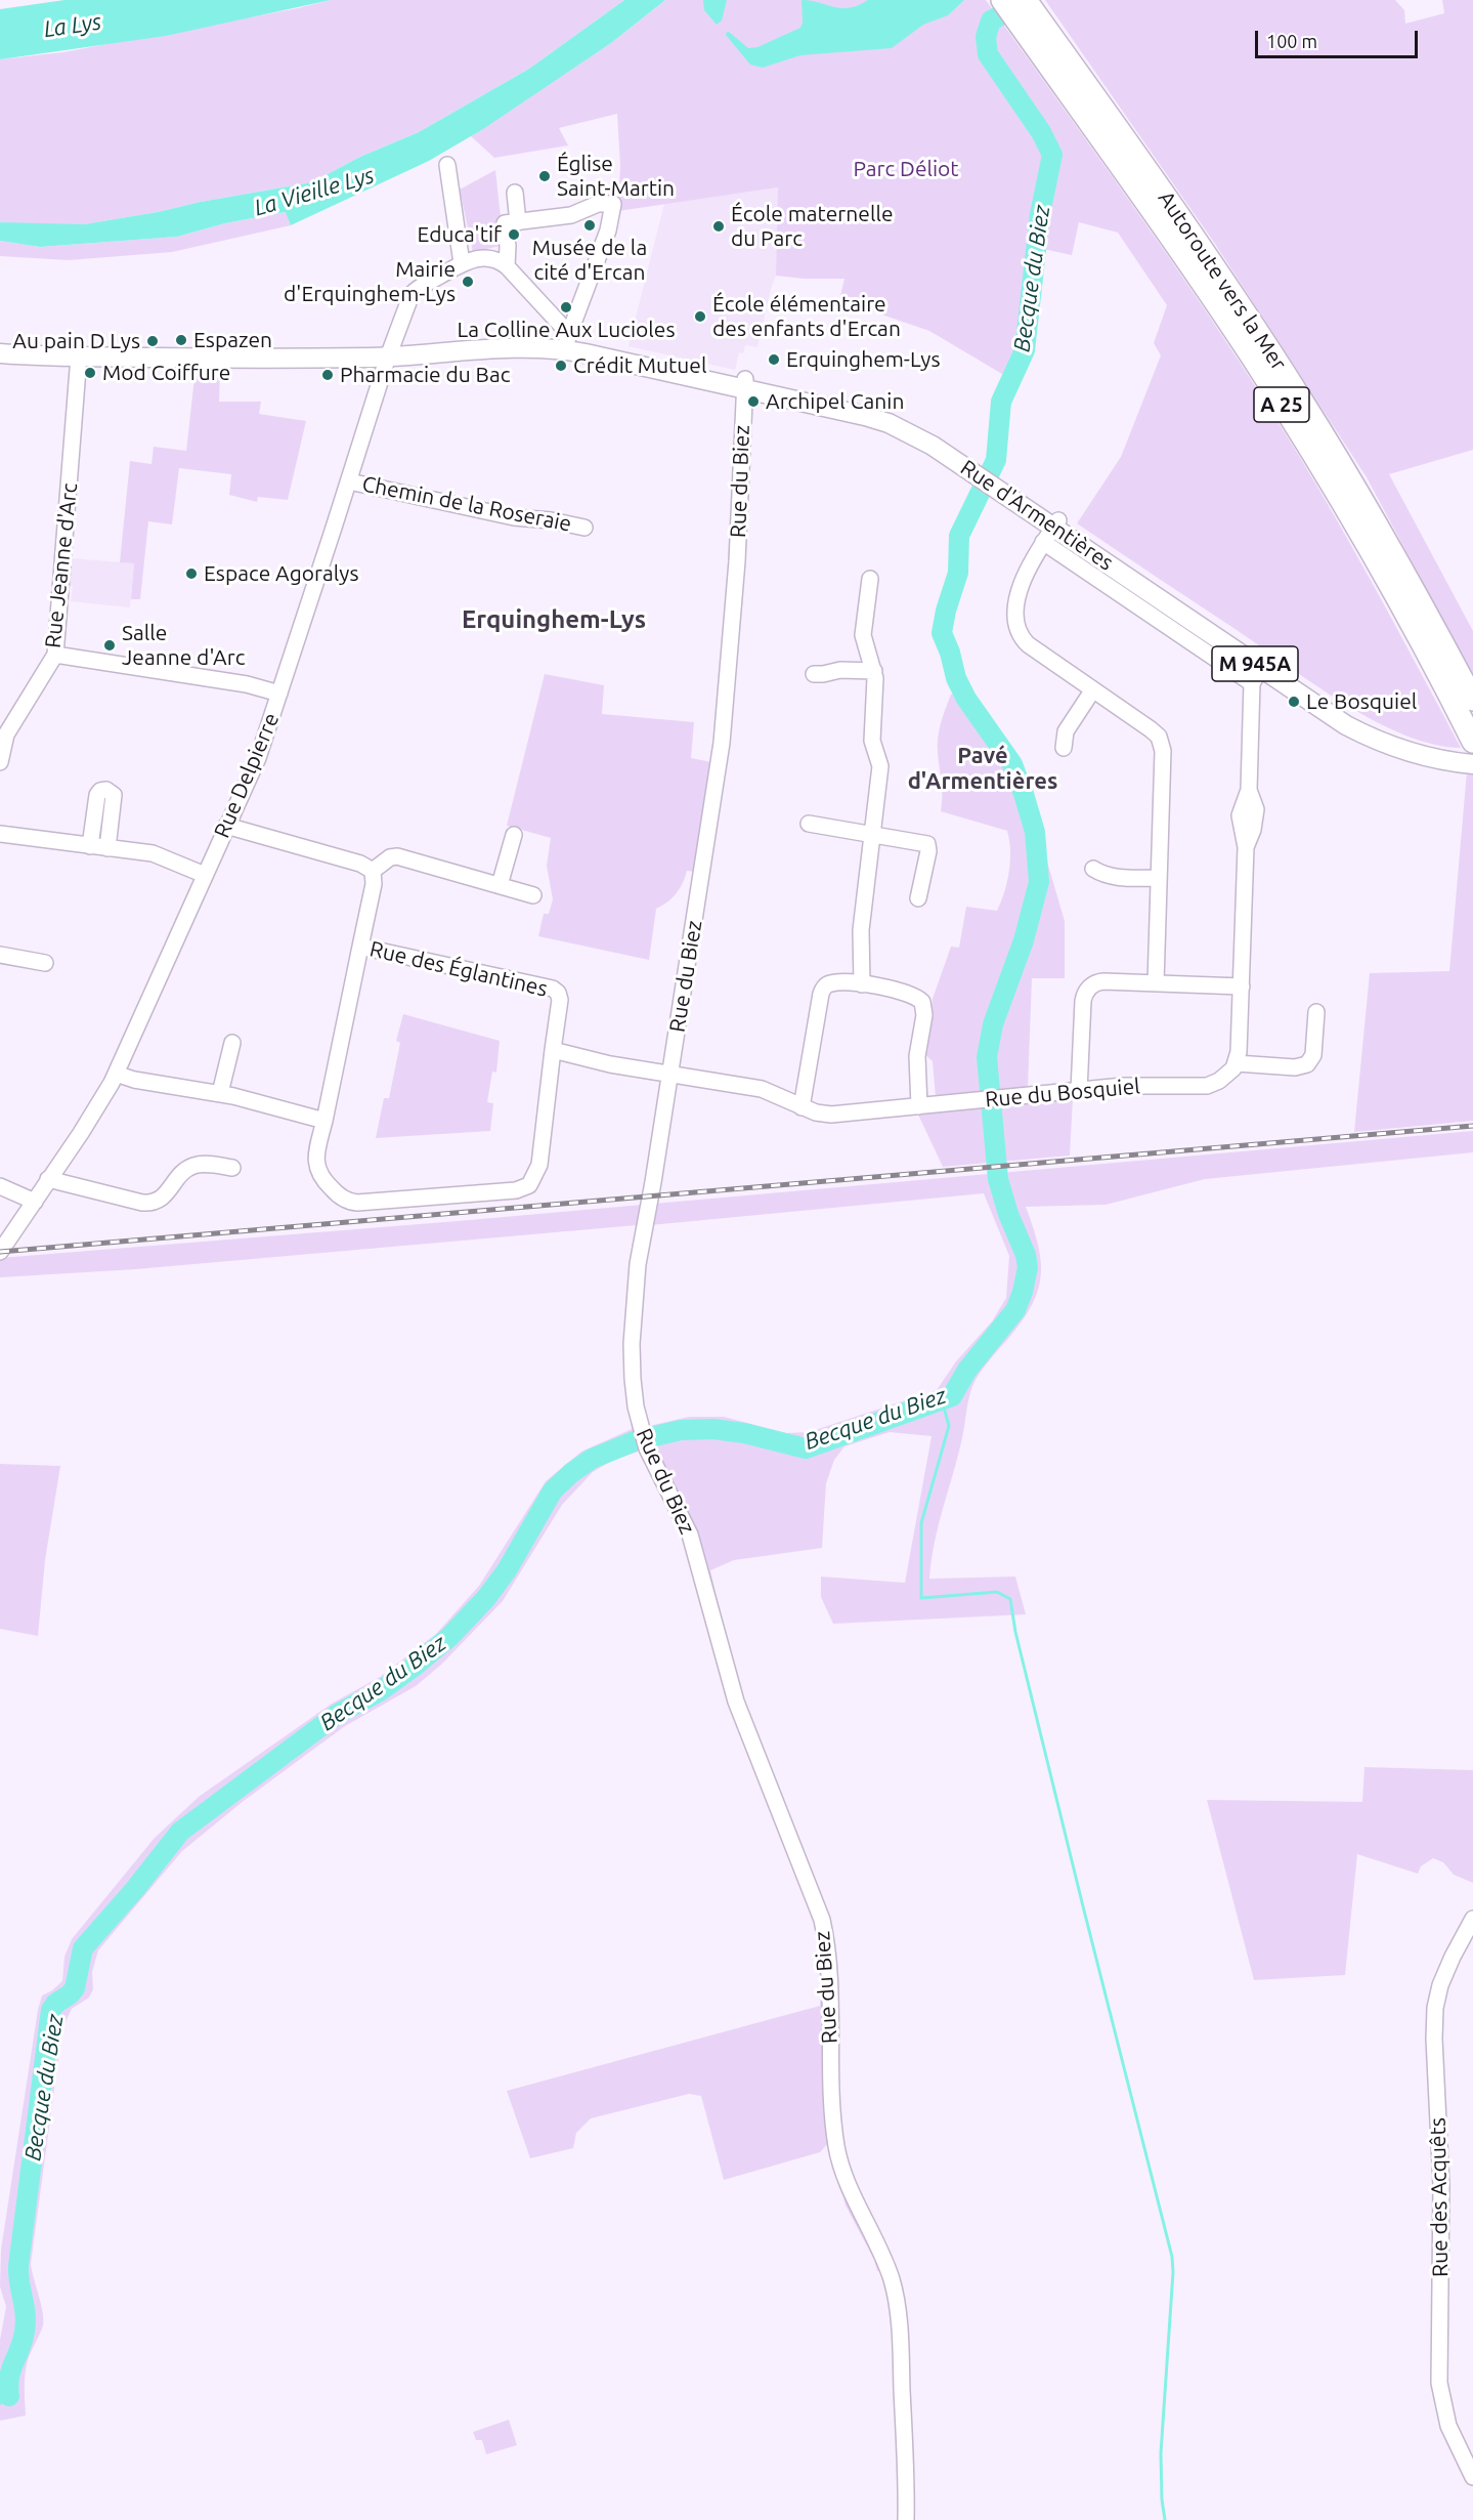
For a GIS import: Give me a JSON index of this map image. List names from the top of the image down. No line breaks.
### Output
{"streets":{"highway":["Autoroute vers la Mer","A 25"],"main road":["Rue d'Armentières","M 945A"],"street":["Rue du Biez","Chemin de la Roseraie","Rue Jeanne d'Arc","Rue Delpierre","Rue des Églantines","Rue du Bosquiel","Rue des Acquêts"]},"crossings":[["Autoroute vers la Mer","A 25"],["Rue du Biez","Rue d'Armentières"],["Rue du Biez","Rue du Bosquiel"],["Chemin de la Roseraie","Rue Delpierre"],["Rue d'Armentières","M 945A"],["Rue Jeanne d'Arc","M 945A"],["M 945A","Rue Delpierre"]],"districts":["Erquinghem-Lys","Pavé d'Armentières"],"water":["La Lys","La Vieille Lys","Becque du Biez"],"parks":["Parc Déliot"],"places":["Église Saint-Martin","Musée de la cité d'Ercan","École maternelle du Parc","Educa'tif","Mairie d'Erquinghem-Lys","La Colline Aux Lucioles","École élémentaire des enfants d'Ercan","Espazen","Au pain D Lys","Erquinghem-Lys","Crédit Mutuel","Mod Coiffure","Pharmacie du Bac","Archipel Canin","Espace Agoralys","Salle Jeanne d'Arc","Le Bosquiel"],"scale_bar":"100 m"}
